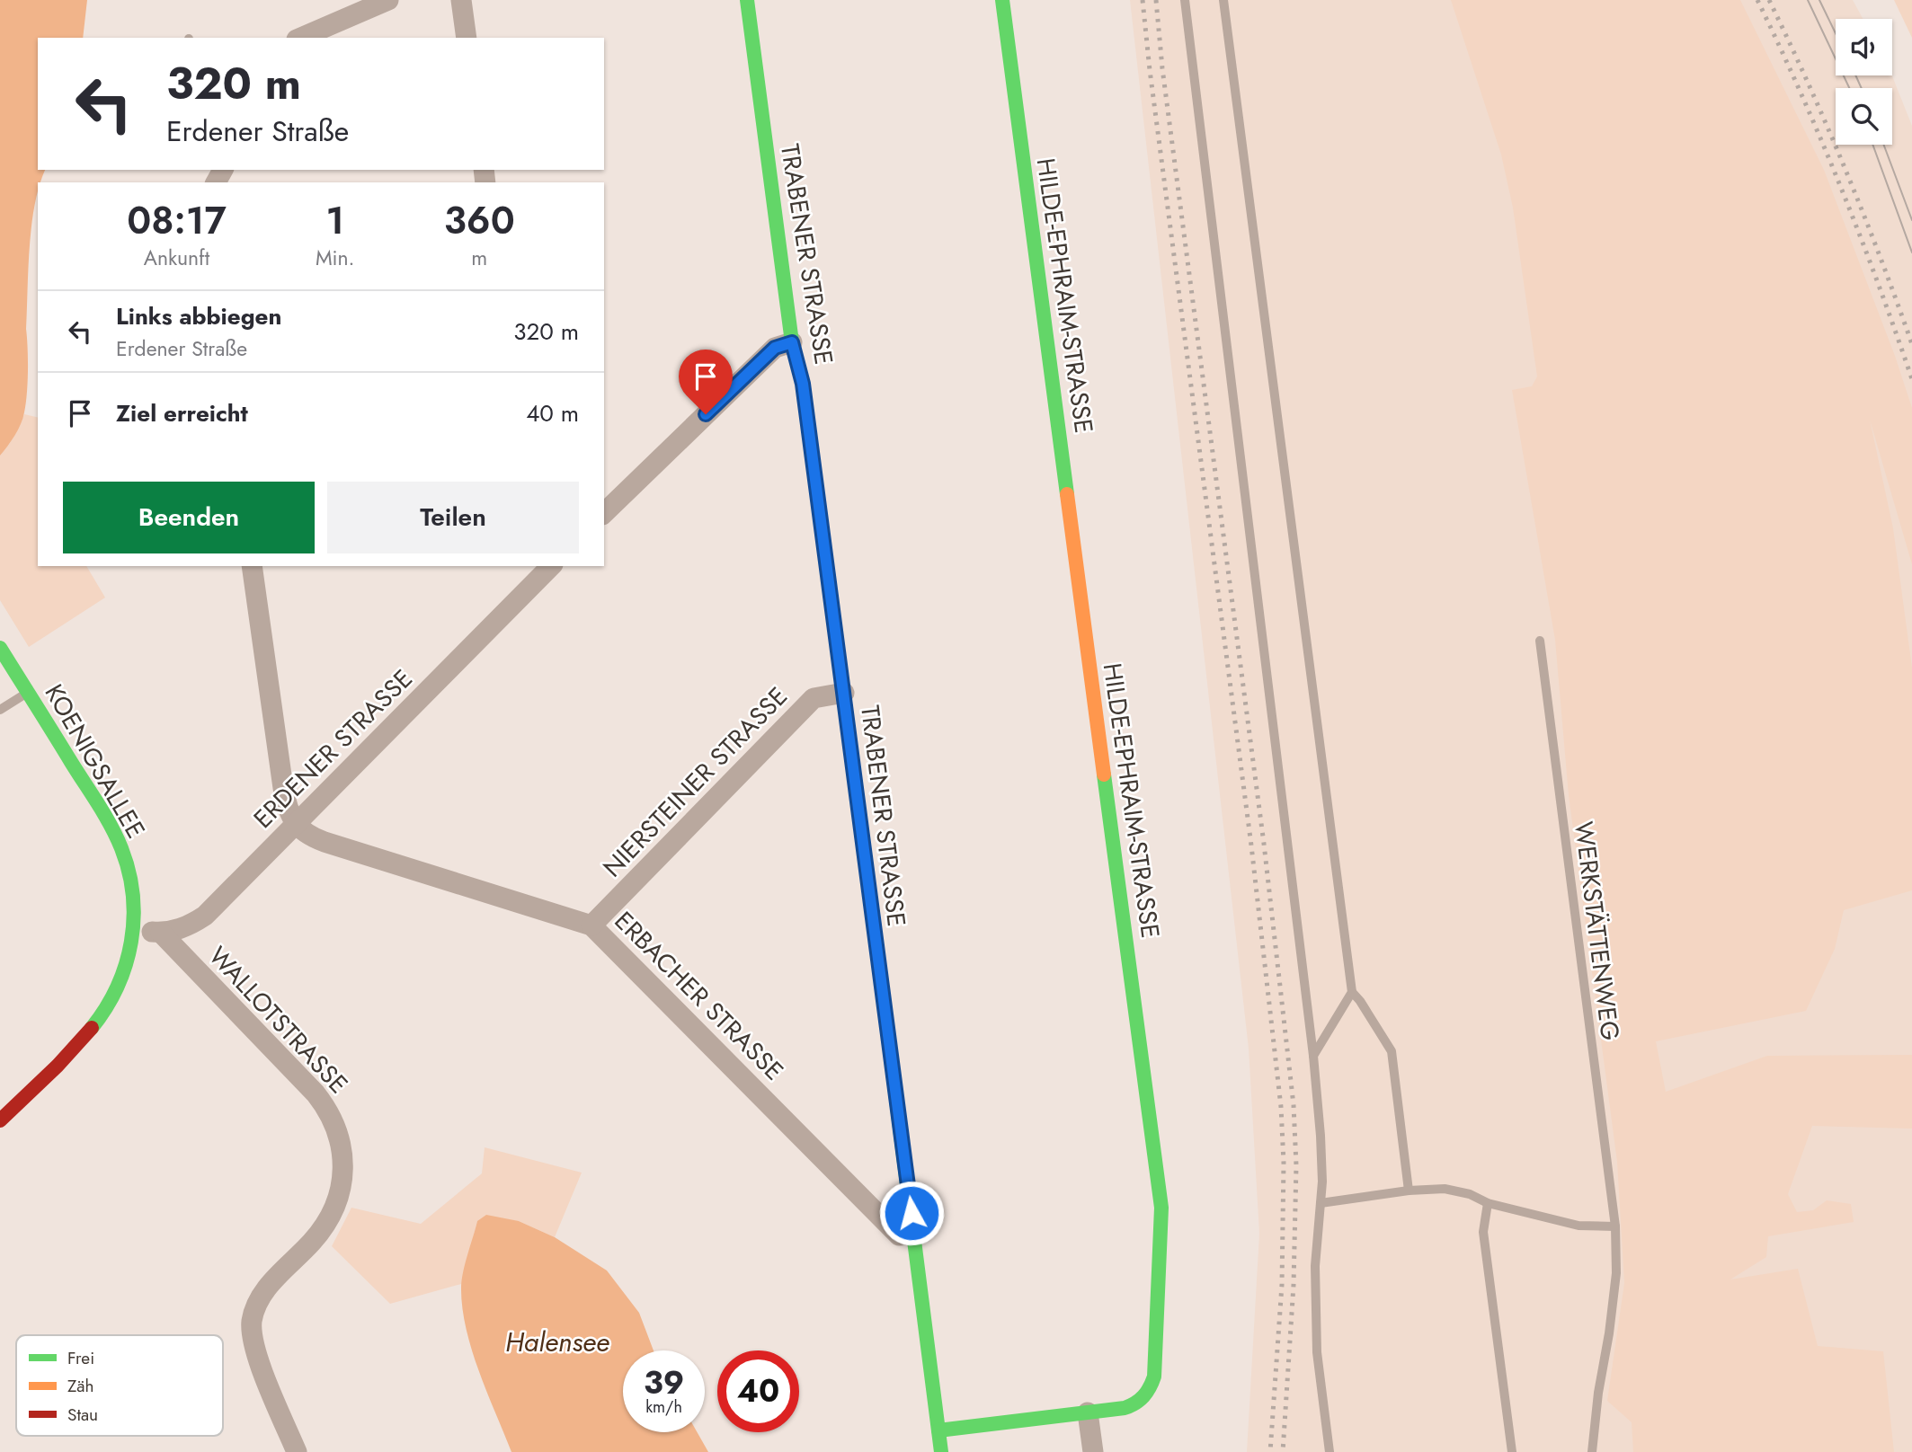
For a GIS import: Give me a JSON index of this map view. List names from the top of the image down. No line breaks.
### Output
{"streets":{"street":["TRABENER STRASSE","HILDE-EPHRAIM-STRASSE","ERDENER STRASSE","KOENIGSALLEE","NIERSTEINER STRASSE","ERBACHER STRASSE","WALLOTSTRASSE"],"lane":["WERKSTÄTTENWEG"]},"crossings":[["TRABENER STRASSE","HILDE-EPHRAIM-STRASSE"],["TRABENER STRASSE","NIERSTEINER STRASSE"],["TRABENER STRASSE","ERBACHER STRASSE"],["ERDENER STRASSE","KOENIGSALLEE"],["ERDENER STRASSE","ERBACHER STRASSE"],["ERDENER STRASSE","WALLOTSTRASSE"],["NIERSTEINER STRASSE","ERBACHER STRASSE"]],"water":["Halensee"],"legend":["Frei","Zäh","Stau"],"page":{"turn":["320 m","Erdener Straße"],"eta":["08:17","Ankunft","1","Min.","360","m"],"list":[{"name":"Links abbiegen","note":"Erdener Straße","value":"320 m"},{"name":"Ziel erreicht","value":"40 m"}],"buttons":["Beenden","Teilen"],"speed":"39 km/h","limit":"40"}}
